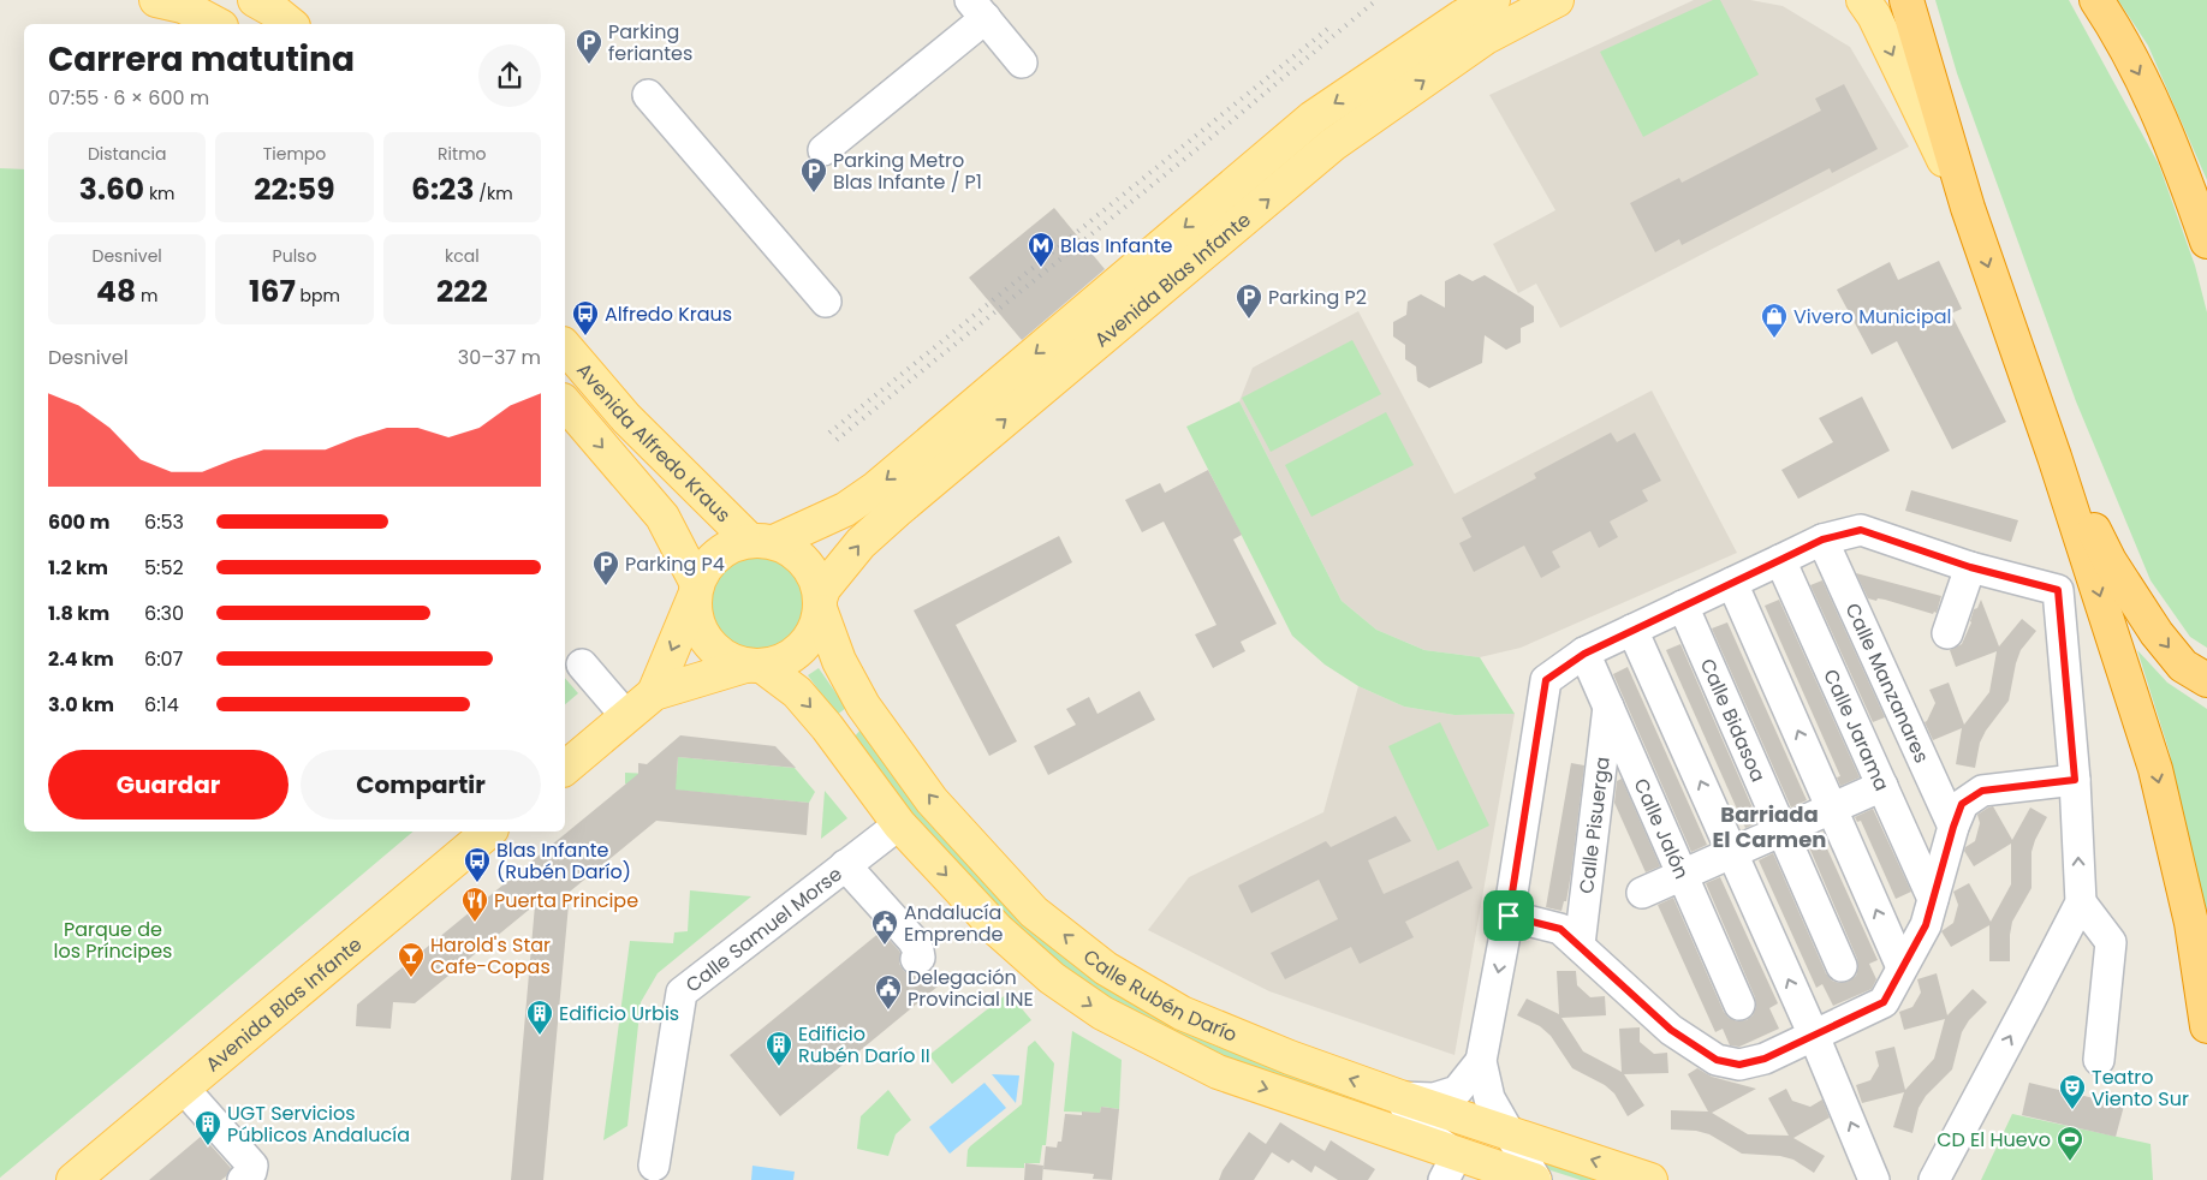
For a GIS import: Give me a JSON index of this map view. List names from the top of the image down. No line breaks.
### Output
{"streets":{"main road":["Avenida Blas Infante","Avenida Alfredo Kraus","Calle Rubén Darío"],"street":["Calle Manzanares","Calle Bidasoa","Calle Jarama","Calle Pisuerga","Calle Jalón","Calle Samuel Morse"]},"crossings":[["Avenida Blas Infante","Avenida Alfredo Kraus"],["Avenida Blas Infante","Calle Rubén Darío"],["Avenida Alfredo Kraus","Calle Rubén Darío"],["Calle Pisuerga","Calle Jalón"]],"districts":["Barriada El Carmen"],"parks":["Parque de los Príncipes"],"places":{"parking":["Parking feriantes","Parking Metro Blas Infante / P1","Parking P2","Parking P4"],"metro station":["Blas Infante"],"bus stop":["Alfredo Kraus","Blas Infante (Rubén Darío)"],"shop":["Vivero Municipal"],"restaurant":["Puerta Principe"],"public building":["Andalucía Emprende","Delegación Provincial INE"],"bar":["Harold's Star Cafe-Copas"],"building":["Edificio Urbis","Edificio Rubén Darío II","UGT Servicios Públicos Andalucía"],"theatre":["Teatro Viento Sur"],"sports":["CD El Huevo"]},"page":{"heading":["Carrera matutina","07:55 · 6 × 600 m"],"stats":[["Distancia","3.60 km"],["Tiempo","22:59"],["Ritmo","6:23 /km"],["Desnivel","48 m"],["Pulso","167 bpm"],["kcal","222"]],"chart":["Desnivel","30–37 m"],"list":[{"name":"600 m","note":"6:53"},{"name":"1.2 km","note":"5:52"},{"name":"1.8 km","note":"6:30"},{"name":"2.4 km","note":"6:07"},{"name":"3.0 km","note":"6:14"}],"buttons":["Guardar","Compartir"]}}
